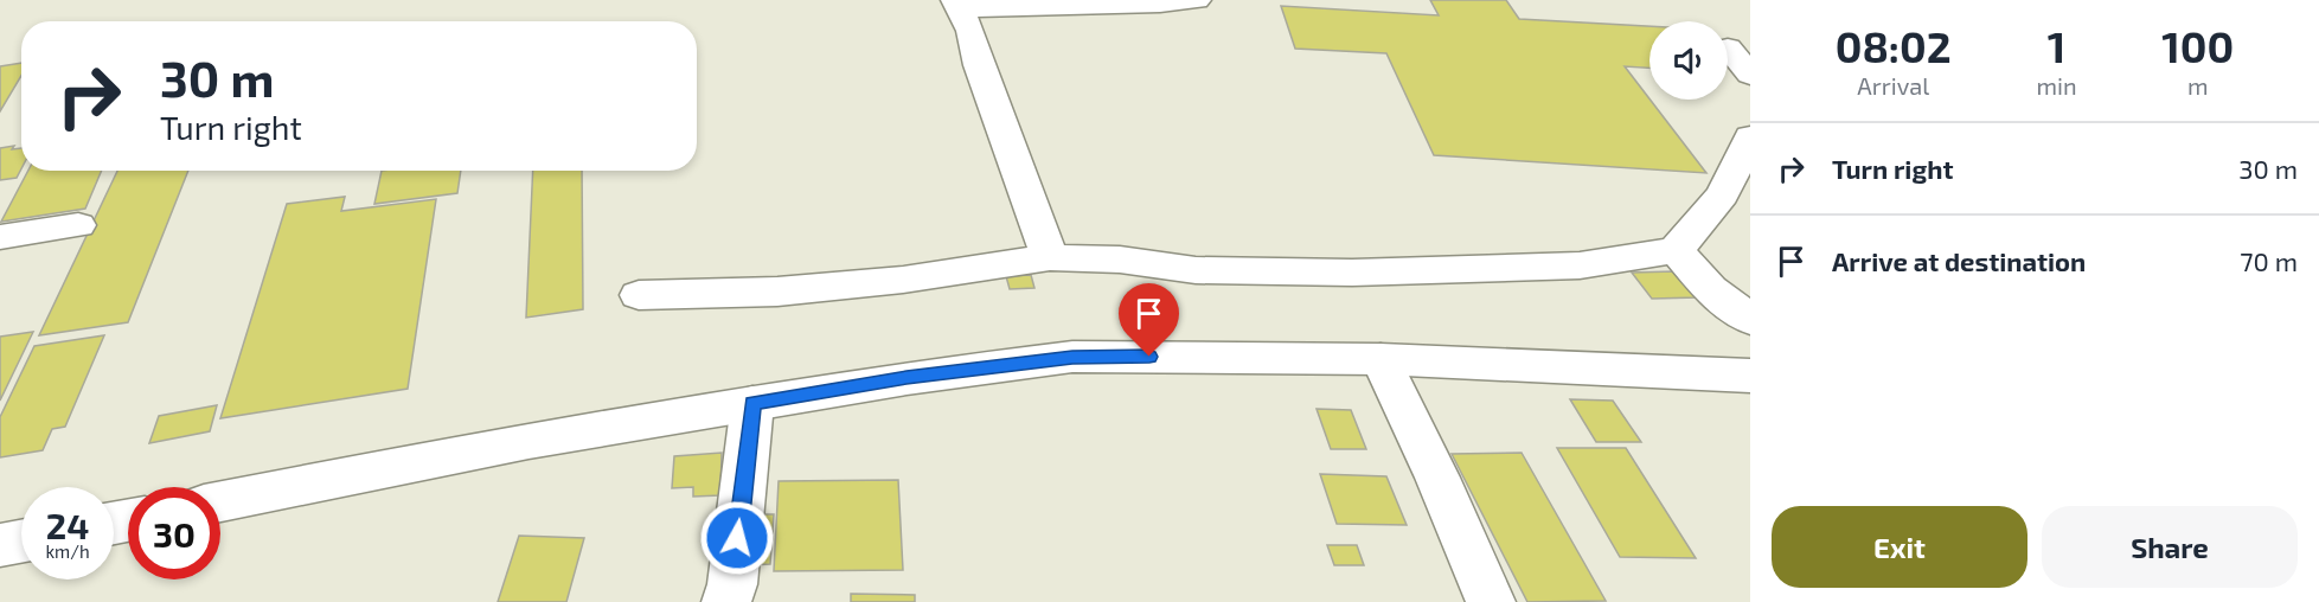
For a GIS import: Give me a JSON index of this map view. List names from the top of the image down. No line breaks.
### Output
{"page":{"eta":["08:02","Arrival","1","min","100","m"],"turn":["30 m","Turn right"],"list":[{"name":"Turn right","value":"30 m"},{"name":"Arrive at destination","value":"70 m"}],"speed":"24 km/h","limit":"30","buttons":["Exit","Share"]}}
